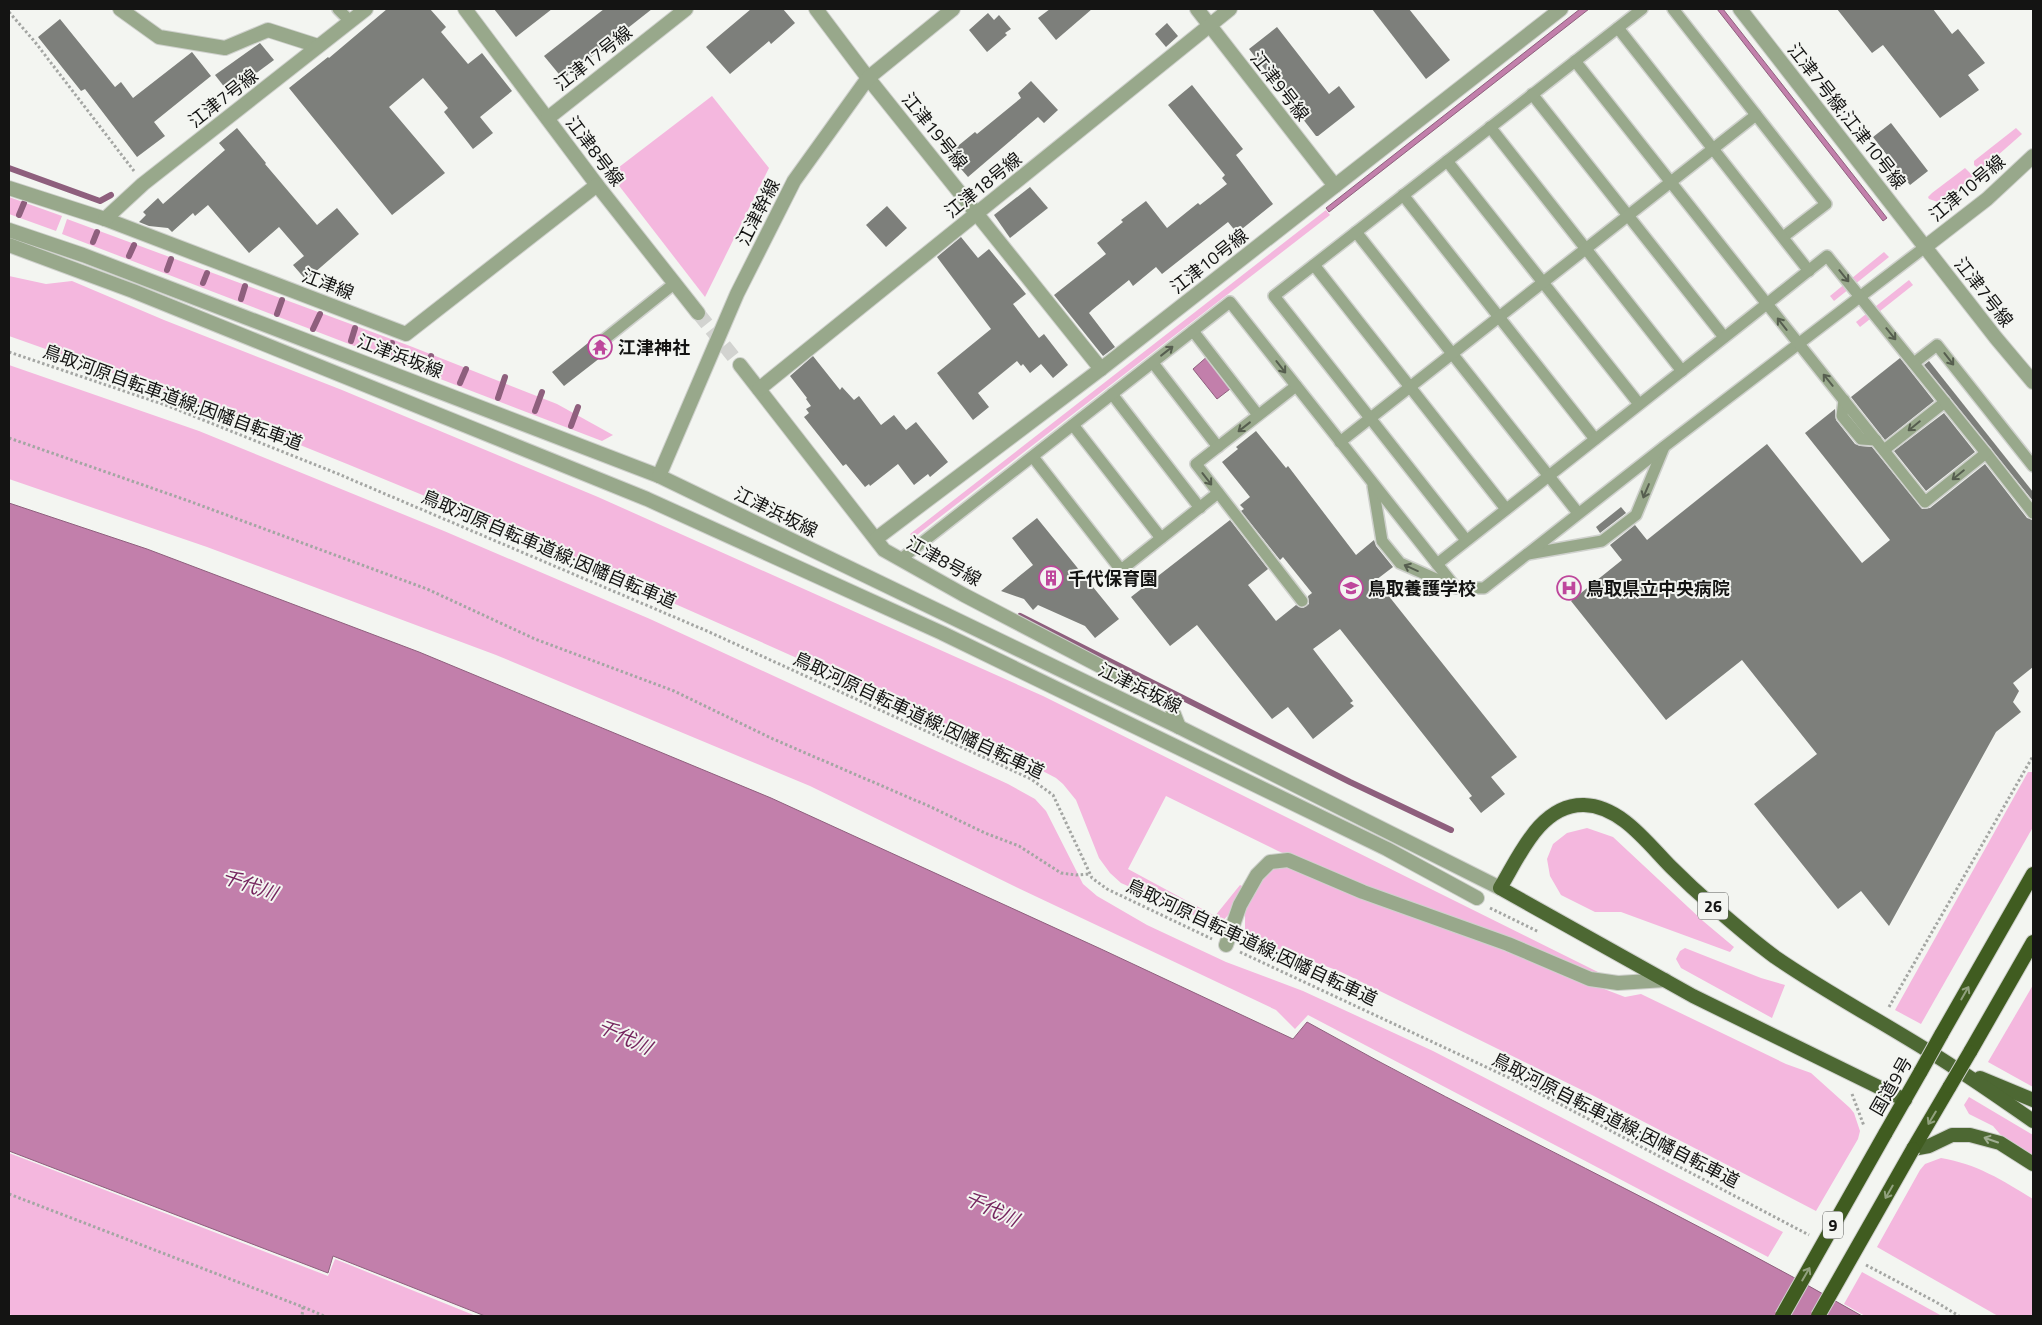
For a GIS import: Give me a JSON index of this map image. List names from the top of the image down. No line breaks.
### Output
{"streets":{"highway":["国道9号","9"],"main road":["26"],"street":["江津17号線","江津9号線","江津7号線","江津7号線;江津10号線","江津19号線","江津8号線","江津18号線","江津10号線","江津幹線","江津線","江津浜坂線"],"path":["鳥取河原自転車道線;因幡自転車道"]},"crossings":[["江津17号線","江津8号線"],["江津9号線","江津18号線"],["江津9号線","江津10号線"],["江津7号線","江津7号線;江津10号線"],["江津7号線","江津10号線"],["江津7号線","江津線"],["江津7号線;江津10号線","江津10号線"],["江津19号線","江津18号線"],["江津19号線","江津10号線"],["江津19号線","江津幹線"],["江津8号線","江津18号線"],["江津8号線","江津10号線"],["江津8号線","江津線"],["江津8号線","江津浜坂線"],["江津幹線","江津浜坂線"],["江津浜坂線","26"]],"water":["千代川"],"places":{"temple":["江津神社"],"building":["千代保育園"],"school or university":["鳥取養護学校"],"hospital":["鳥取県立中央病院"]}}
